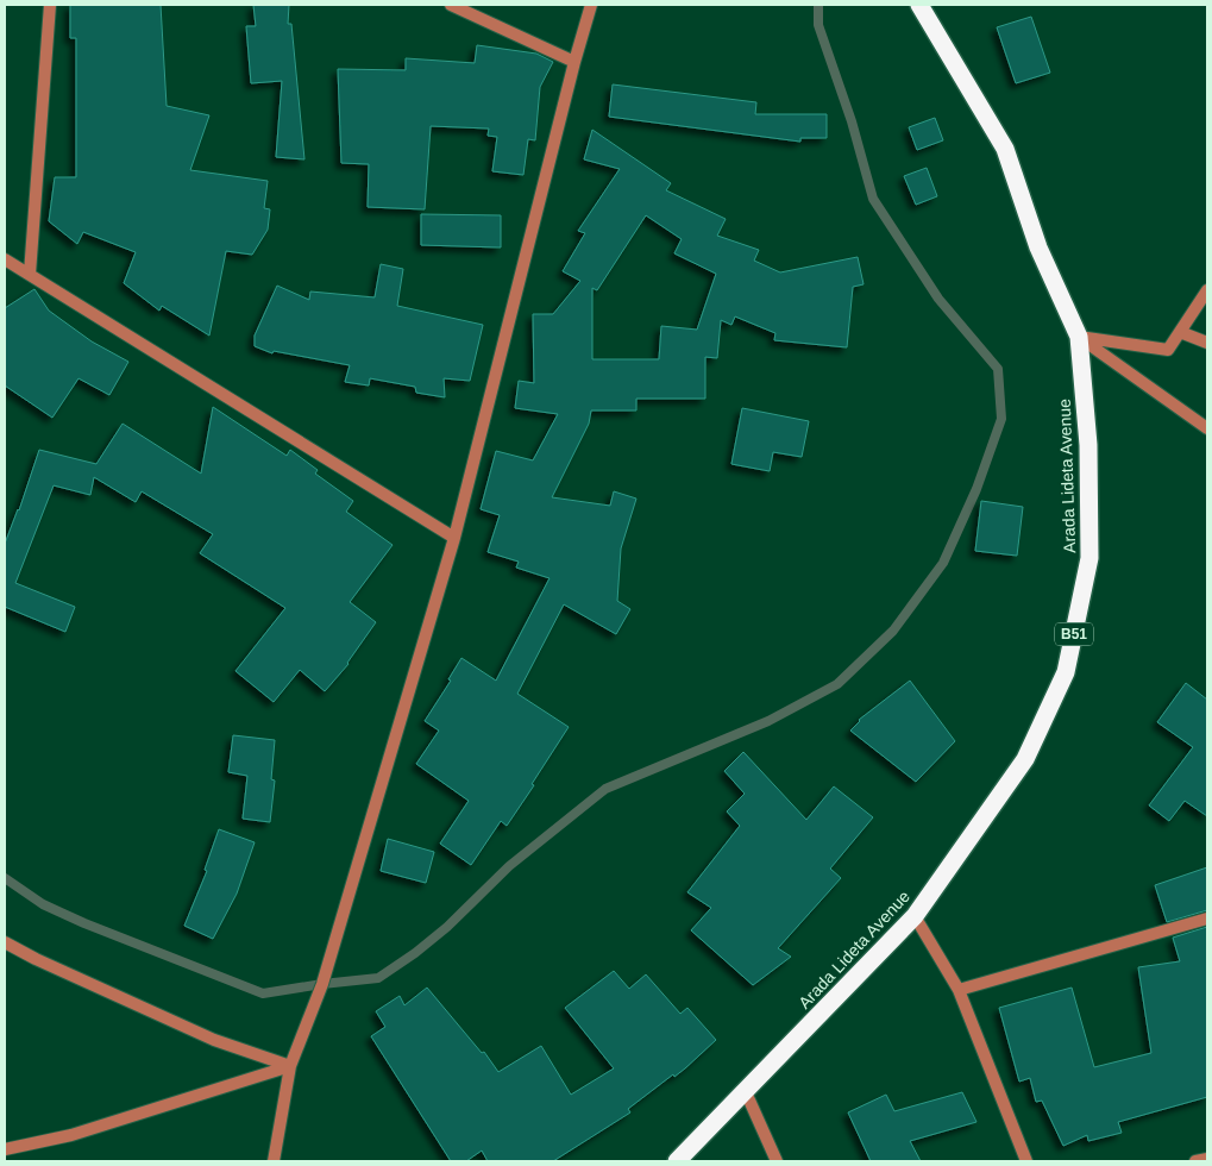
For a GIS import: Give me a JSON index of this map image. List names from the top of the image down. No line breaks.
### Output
{"streets":{"highway":["Arada Lideta Avenue","B51"]}}
